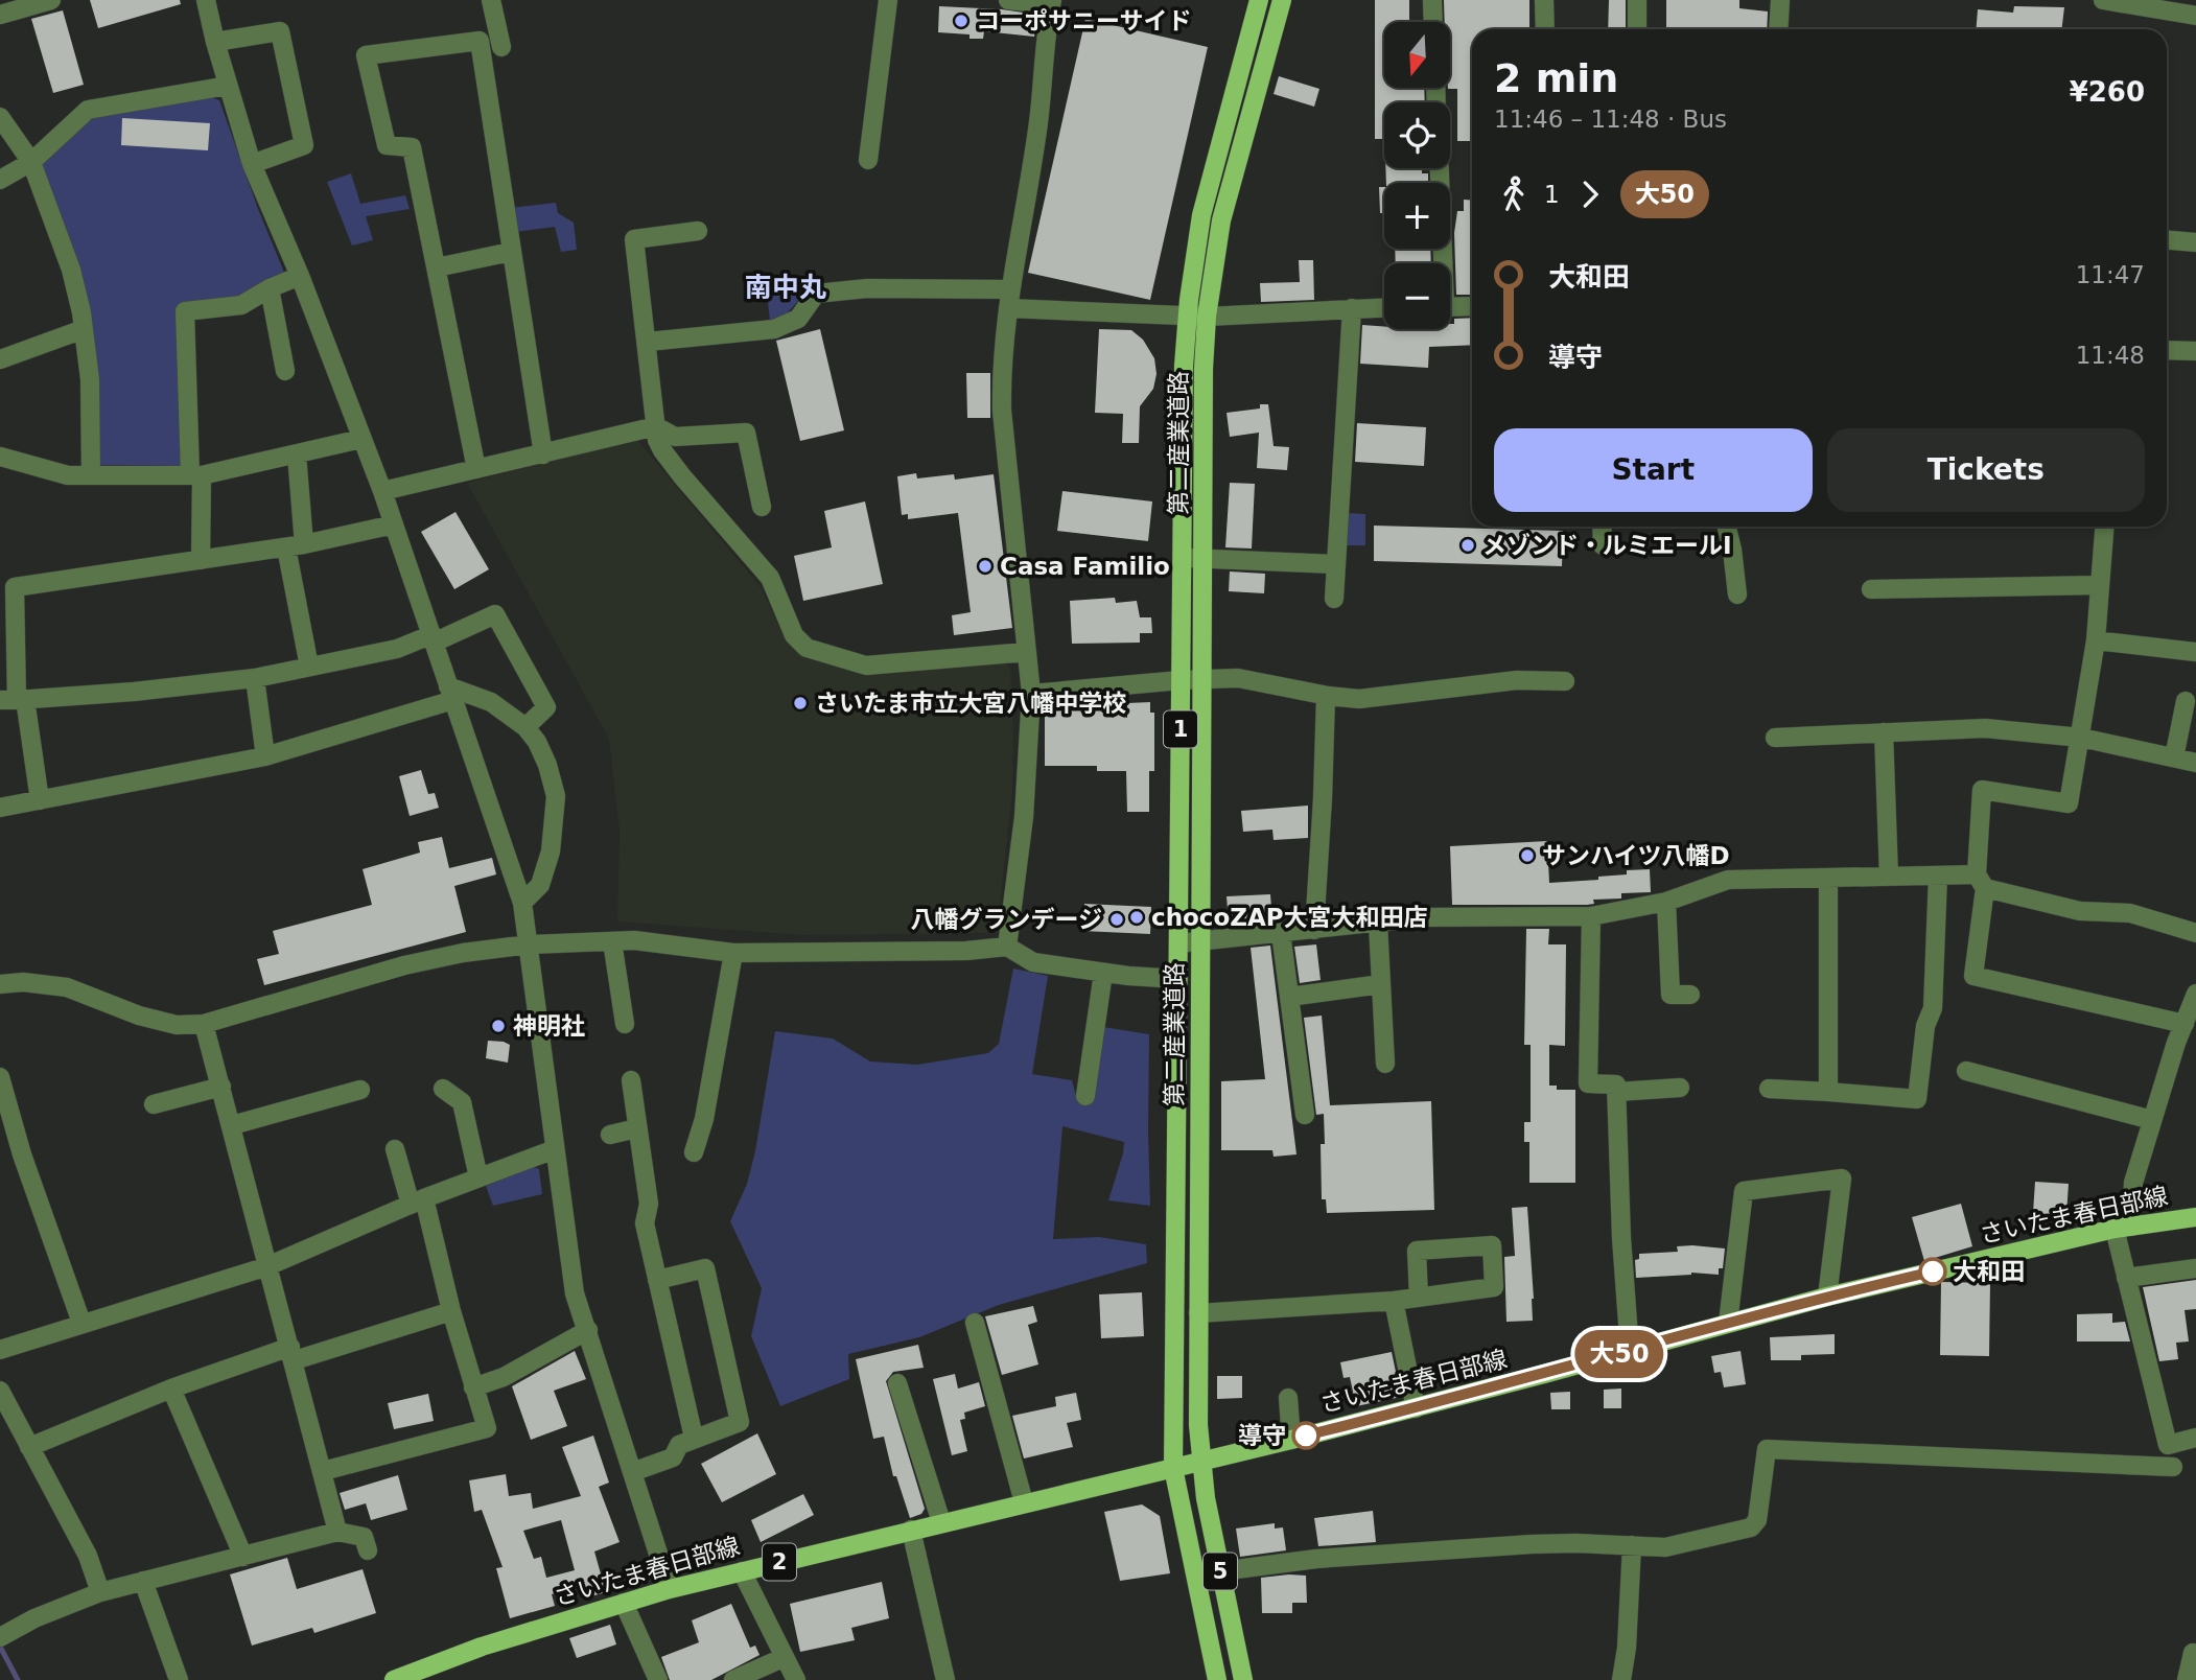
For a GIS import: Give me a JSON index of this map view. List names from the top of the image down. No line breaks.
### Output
{"streets":{"main road":["第二産業道路","1","さいたま春日部線","2","5"]},"crossings":[["第二産業道路","さいたま春日部線"]],"districts":["南中丸"],"places":["コーポサニーサイド","メゾンド・ルミエールⅠ","Casa Familio","さいたま市立大宮八幡中学校","サンハイツ八幡D","chocoZAP大宮大和田店","八幡グランデージ","神明社","大和田","導守"],"lines":["bus line 大50"],"north":"bottom","page":{"on_map":"大50","map_buttons":["+","−"],"heading":["2 min","11:46 – 11:48 · Bus","¥260"],"legs":["1","大50"],"list":[{"name":"大和田","value":"11:47"},{"name":"導守","value":"11:48"}],"buttons":["Start","Tickets"]}}
